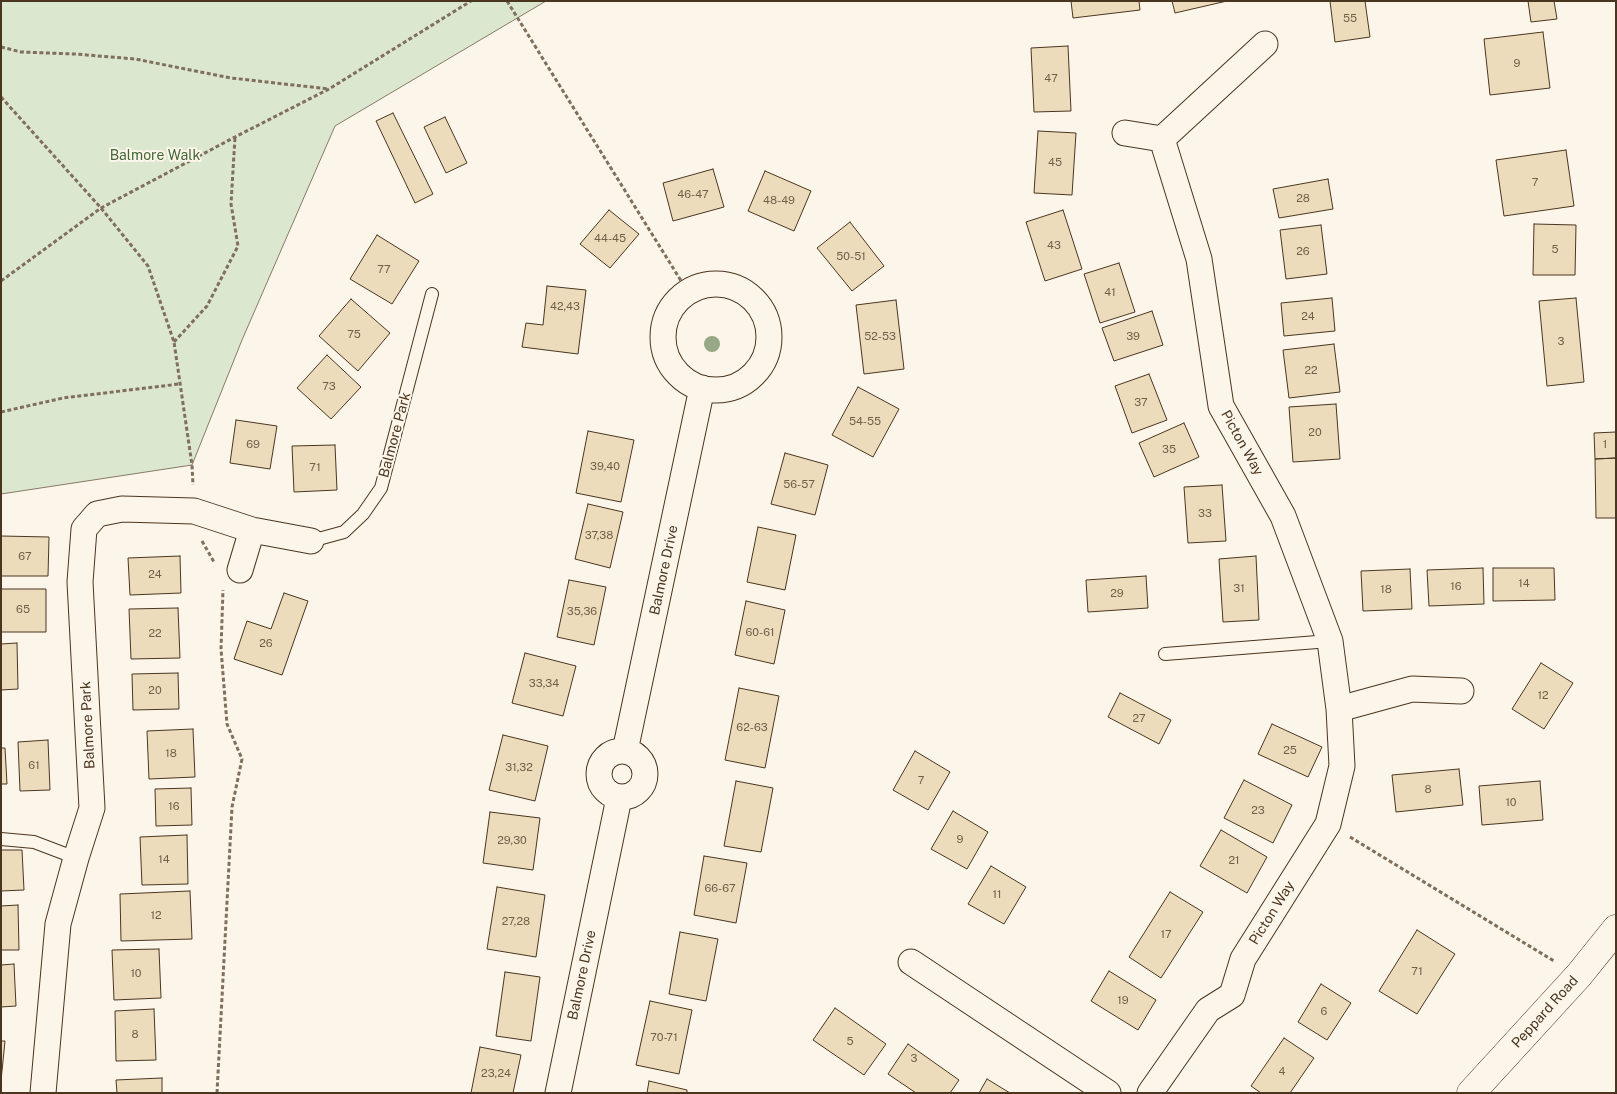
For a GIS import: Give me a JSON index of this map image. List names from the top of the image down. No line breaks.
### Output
{"streets":{"main road":["Peppard Road"],"street":["Balmore Park","Picton Way","Balmore Drive"]},"parks":["Balmore Walk"],"house_numbers":["55","9","47","45","7","46-47","28","48-49","44-45","43","5","26","50-51","77","41","42,43","24","75","52-53","39","3","22","73","37","54-55","20","69","1","35","39,40","71","56-57","33","37,38","67","24","14","16","31","18","29","65","35,36","60-61","22","26","33,34","20","12","27","62-63","25","18","61","31,32","7","8","10","16","23","9","29,30","14","21","66-67","11","12","27,28","17","71","10","19","6","8","70-71","5","3","4","23,24"]}
